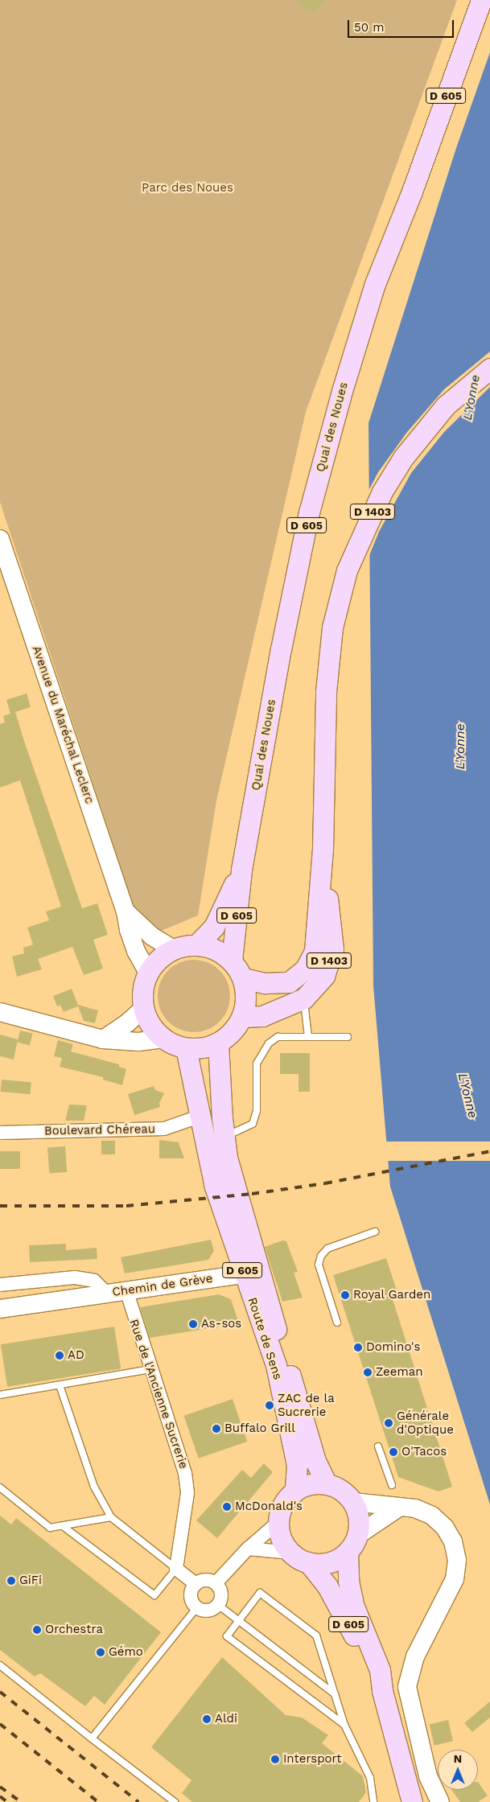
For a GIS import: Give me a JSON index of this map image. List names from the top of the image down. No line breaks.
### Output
{"streets":{"main road":["D 605","Quai des Noues","D 1403","Avenue du Maréchal Leclerc","Chemin de Grève","Route de Sens"],"street":["Boulevard Chéreau","Rue de l'Ancienne Sucrerie"]},"crossings":[["D 605","Quai des Noues"],["D 605","D 1403"],["D 605","Avenue du Maréchal Leclerc"],["D 605","Route de Sens"],["D 1403","Avenue du Maréchal Leclerc"],["D 1403","Route de Sens"],["Avenue du Maréchal Leclerc","Route de Sens"],["Boulevard Chéreau","Route de Sens"],["Chemin de Grève","Route de Sens"],["Chemin de Grève","Rue de l'Ancienne Sucrerie"]],"water":["L'Yonne"],"parks":["Parc des Noues"],"places":["Royal Garden","As-sos","Domino's","AD","Zeeman","ZAC de la Sucrerie","Générale d'Optique","Buffalo Grill","O'Tacos","McDonald's","GiFi","Orchestra","Gémo","Aldi","Intersport"],"scale_bar":"50 m","north":"top"}
